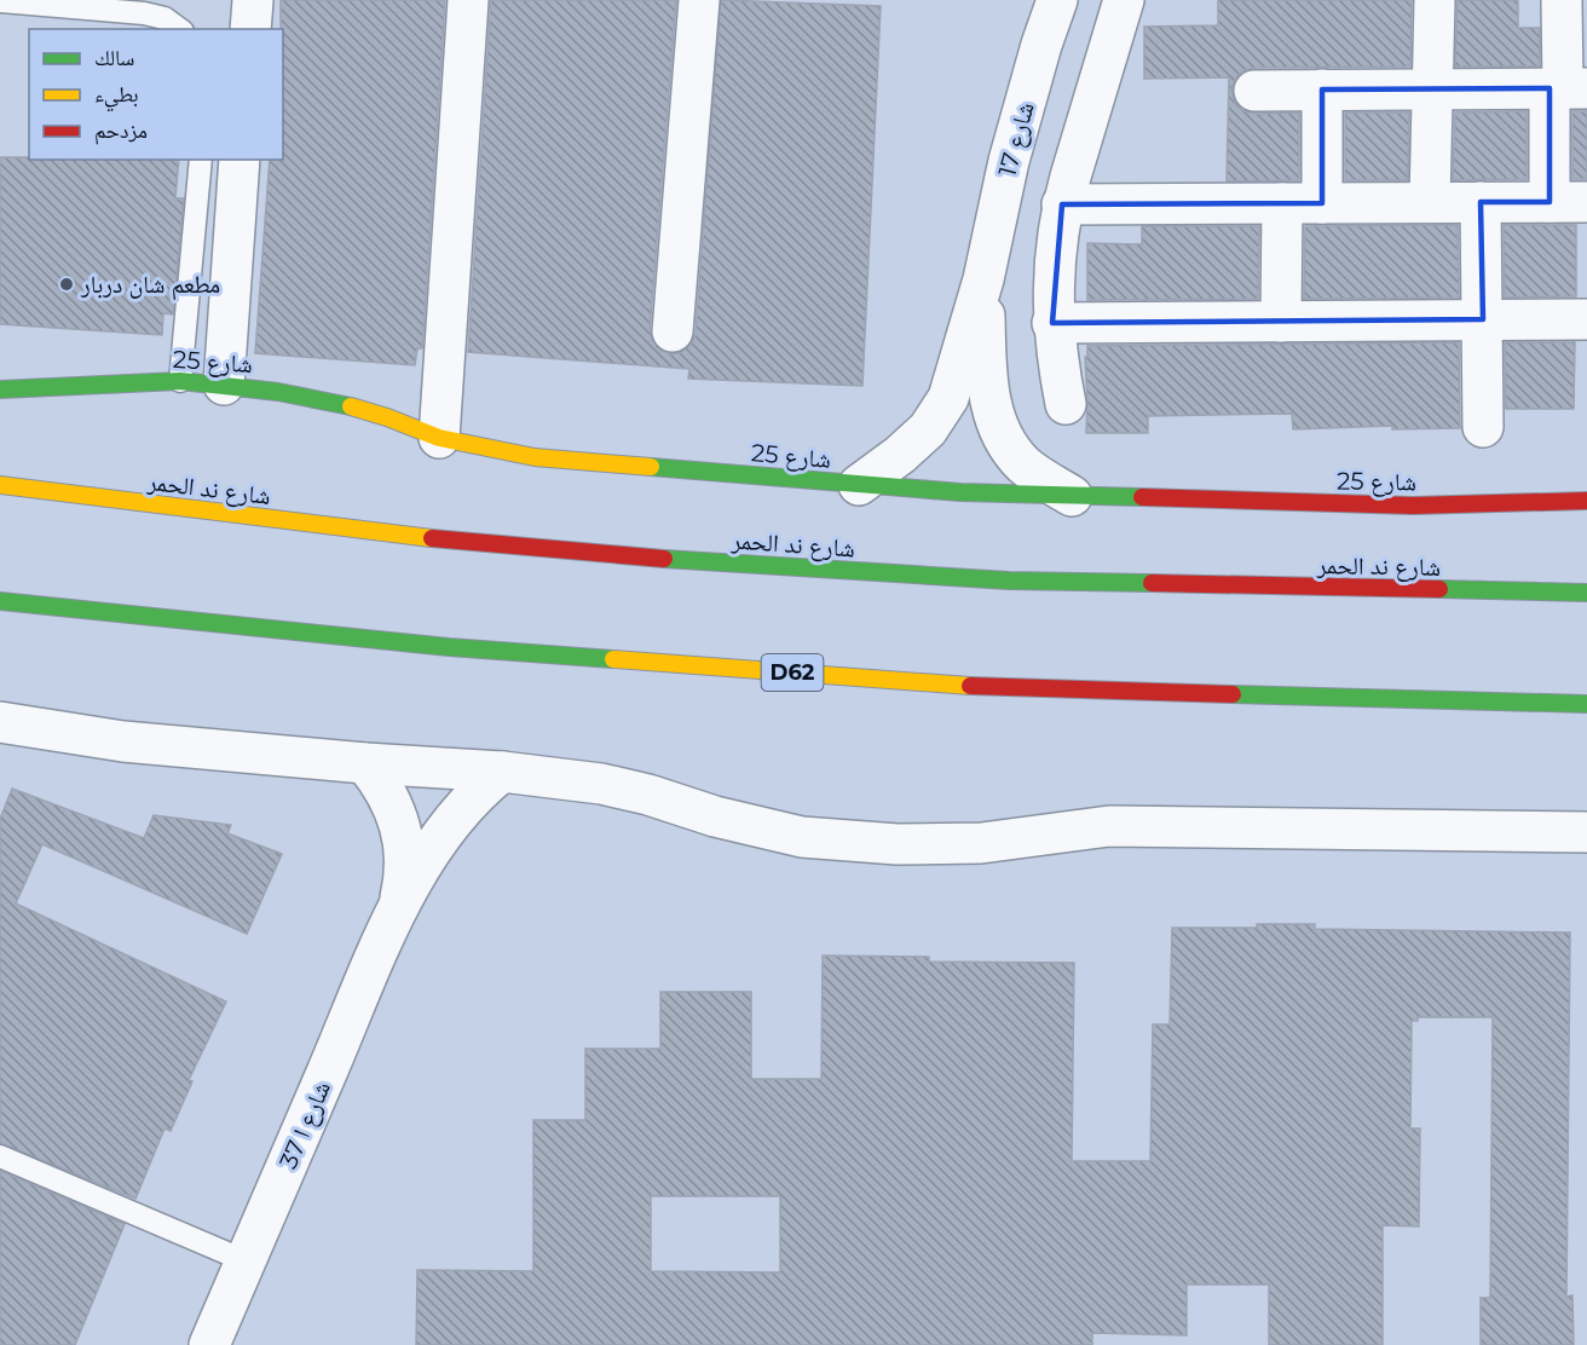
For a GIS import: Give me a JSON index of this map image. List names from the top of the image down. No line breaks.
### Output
{"streets":{"main road":["شارع 25","شارع ند الحمر","D62"],"street":["شارع 17","شارع ا 37"]},"crossings":[["شارع 17","شارع 25"]],"places":["مطعم شان دربار"],"legend":["سالك","بطيء","مزدحم"]}
